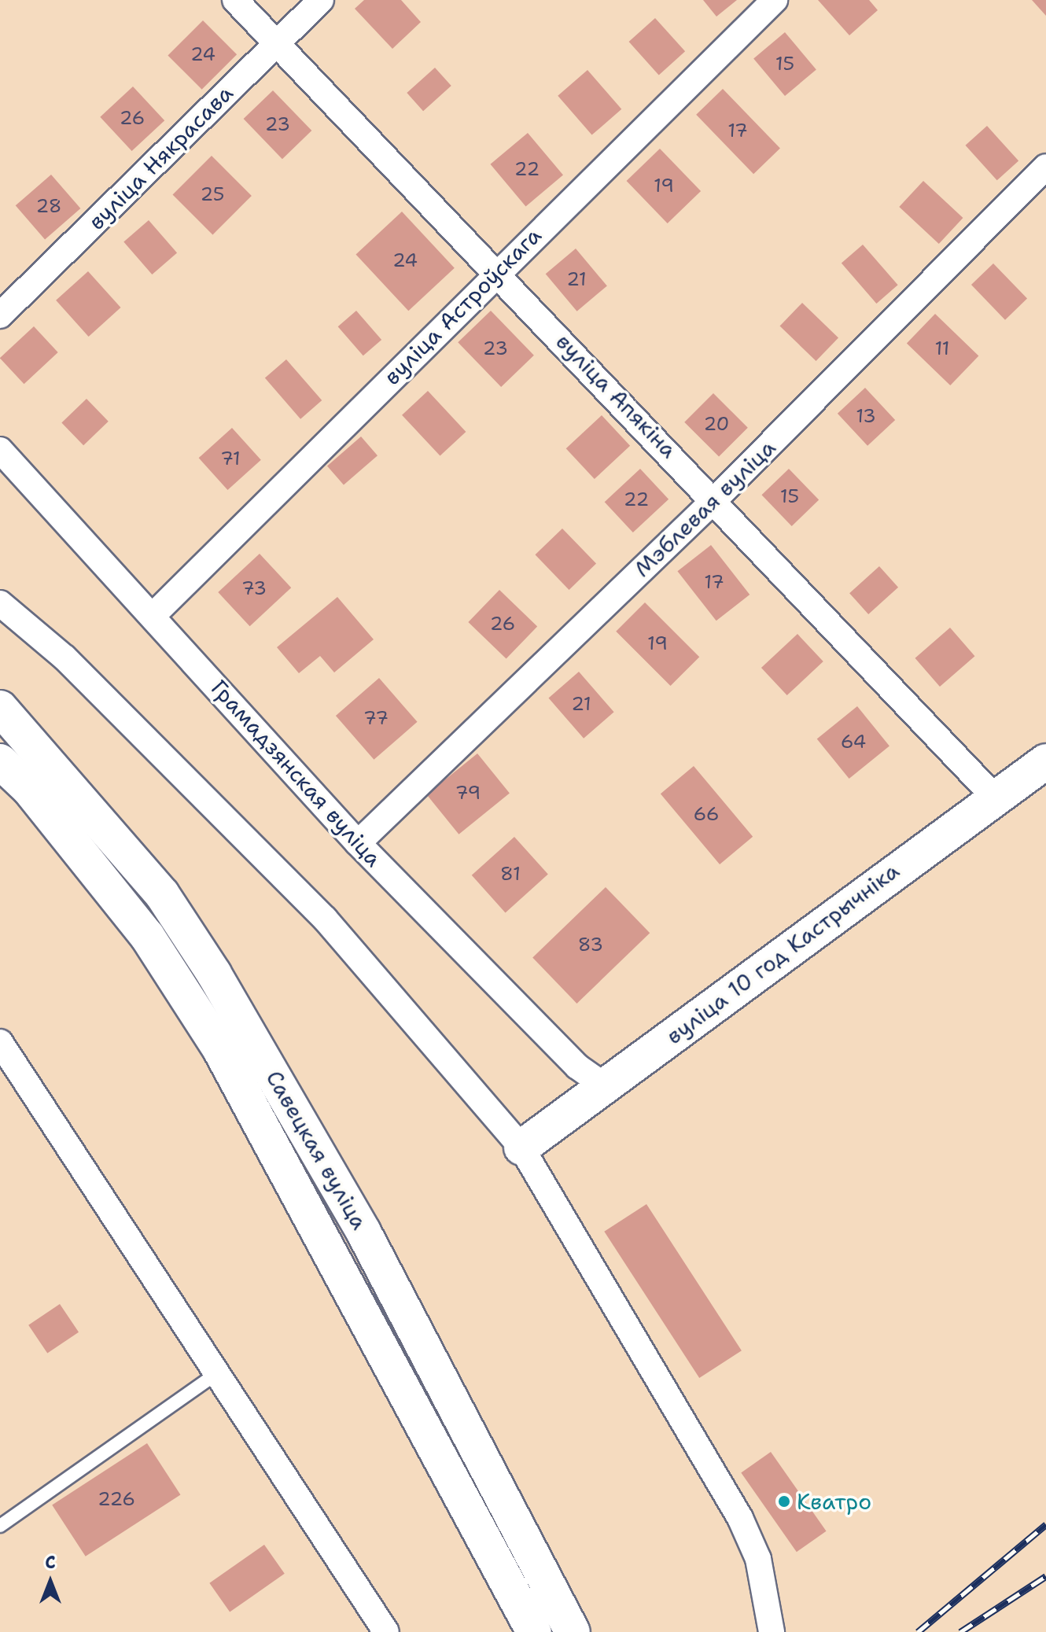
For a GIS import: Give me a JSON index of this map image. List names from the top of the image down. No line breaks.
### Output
{"streets":{"street":["вуліца Някрасава","вуліца Астроўскага","вуліца Апякіна","Мэблевая вуліца","Грамадзянская вуліца","вуліца 10 год Кастрычніка","Савецкая вуліца"]},"crossings":[["вуліца Някрасава","вуліца Апякіна"],["вуліца Астроўскага","вуліца Апякіна"],["вуліца Астроўскага","Грамадзянская вуліца"],["вуліца Апякіна","Мэблевая вуліца"],["вуліца Апякіна","вуліца 10 год Кастрычніка"],["Мэблевая вуліца","Грамадзянская вуліца"],["Грамадзянская вуліца","вуліца 10 год Кастрычніка"]],"places":["Кватро"],"house_numbers":["24","15","26","23","17","22","19","25","28","24","21","23","11","13","20","71","15","22","17","73","26","19","21","77","64","79","66","81","83","226"],"north":"top"}
